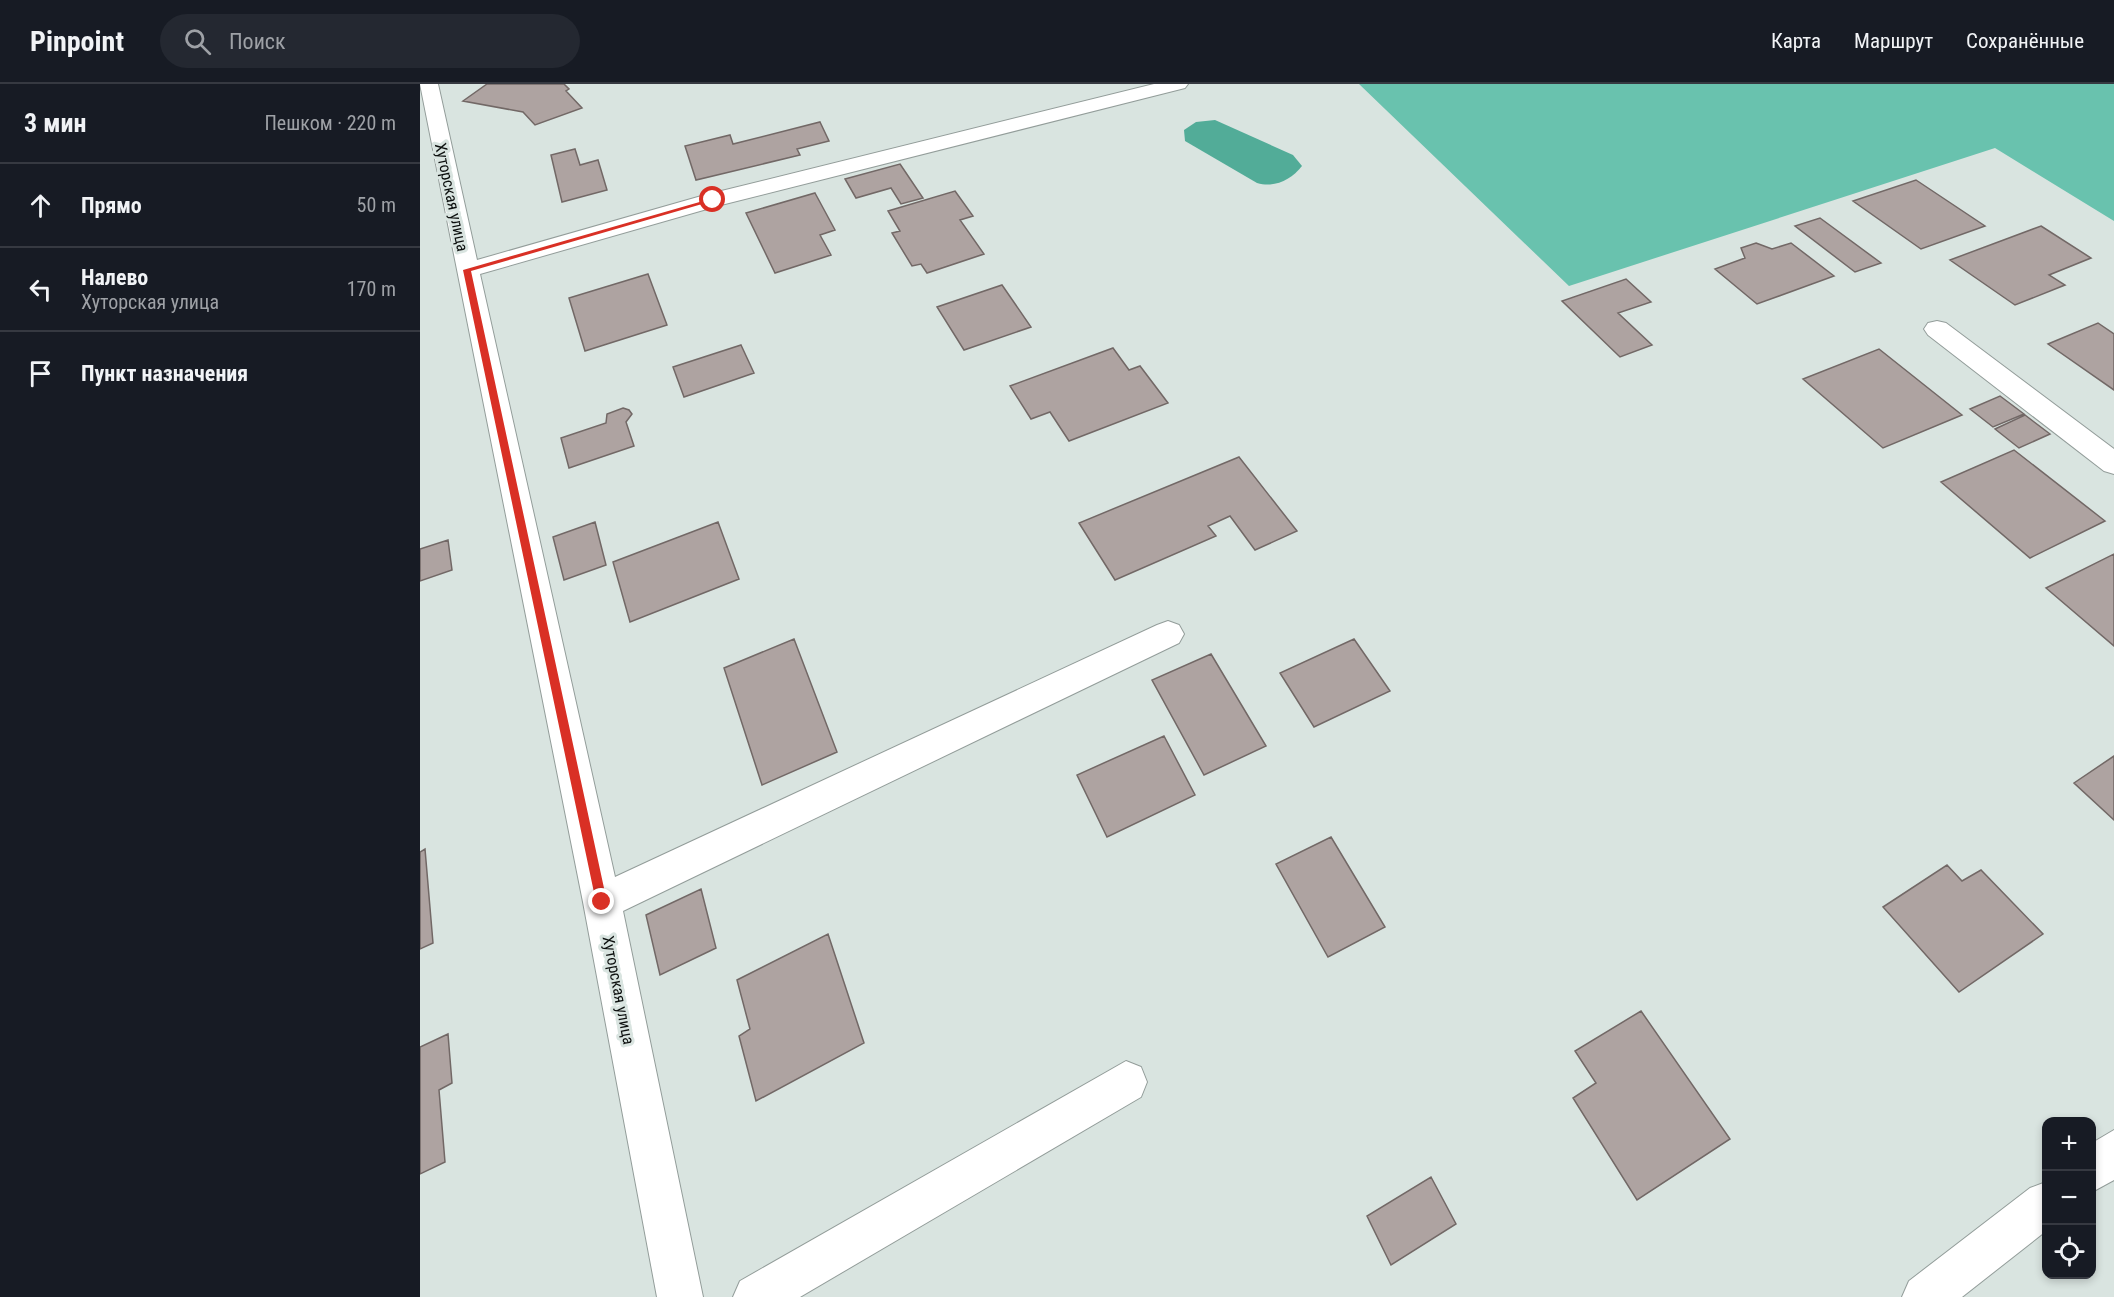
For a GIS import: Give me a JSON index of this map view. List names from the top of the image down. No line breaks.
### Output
{"streets":{"street":["Хуторская улица"]},"page":{"header":"Pinpoint","search":"Поиск","nav":["Карта","Маршрут","Сохранённые"],"heading":["3 мин","Пешком · 220 m"],"list":[["Прямо","50 m"],["Налево","Хуторская улица","170 m"],"Пункт назначения"],"map_buttons":["+","−"]}}
